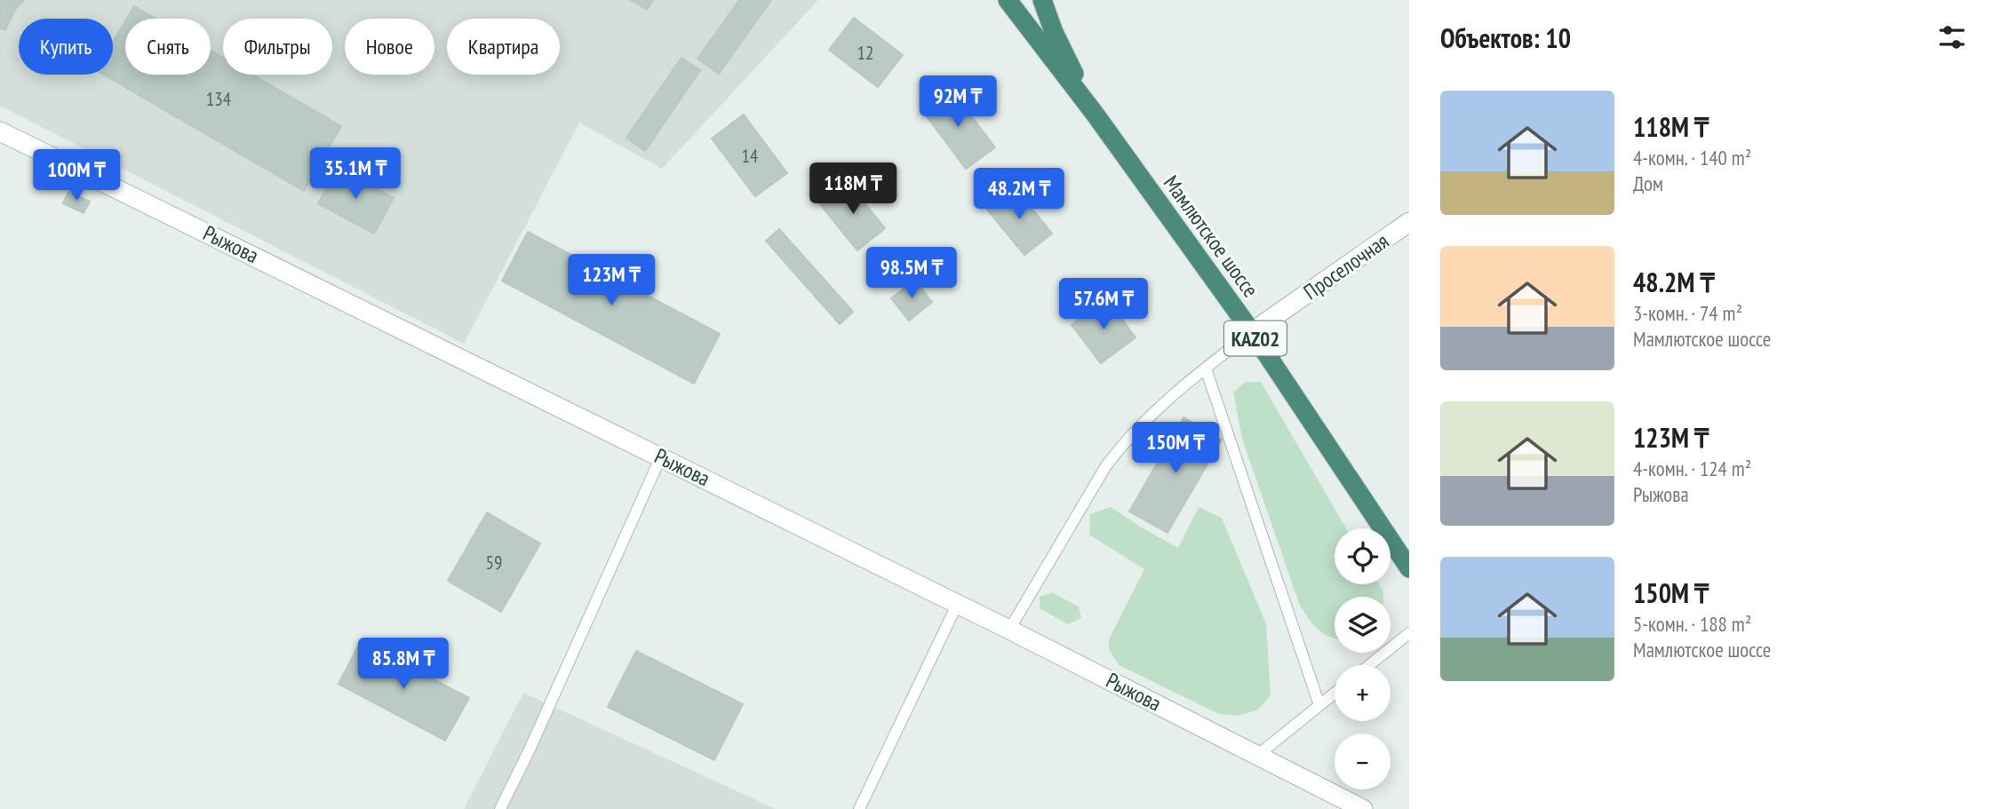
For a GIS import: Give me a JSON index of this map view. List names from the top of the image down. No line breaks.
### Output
{"streets":{"highway":["Мамлютское шоссе","KAZ02"],"street":["Рыжова","Проселочная"]},"crossings":[["Мамлютское шоссе","Проселочная"],["Мамлютское шоссе","KAZ02"]],"house_numbers":["12","134","14","59"],"page":{"heading":"Объектов: 10","chip":["Купить","Снять","Фильтры","Новое","Квартира"],"list":[{"name":"118M ₸","note":"4-комн. · 140 m² · Дом"},{"name":"48.2M ₸","note":"3-комн. · 74 m² · Мамлютское шоссе"},{"name":"123M ₸","note":"4-комн. · 124 m² · Рыжова"},{"name":"150M ₸","note":"5-комн. · 188 m² · Мамлютское шоссе"}],"price":["92M ₸","35.1M ₸","100M ₸","118M ₸","48.2M ₸","98.5M ₸","123M ₸","57.6M ₸","150M ₸","85.8M ₸"],"map_buttons":["+","−"]}}
